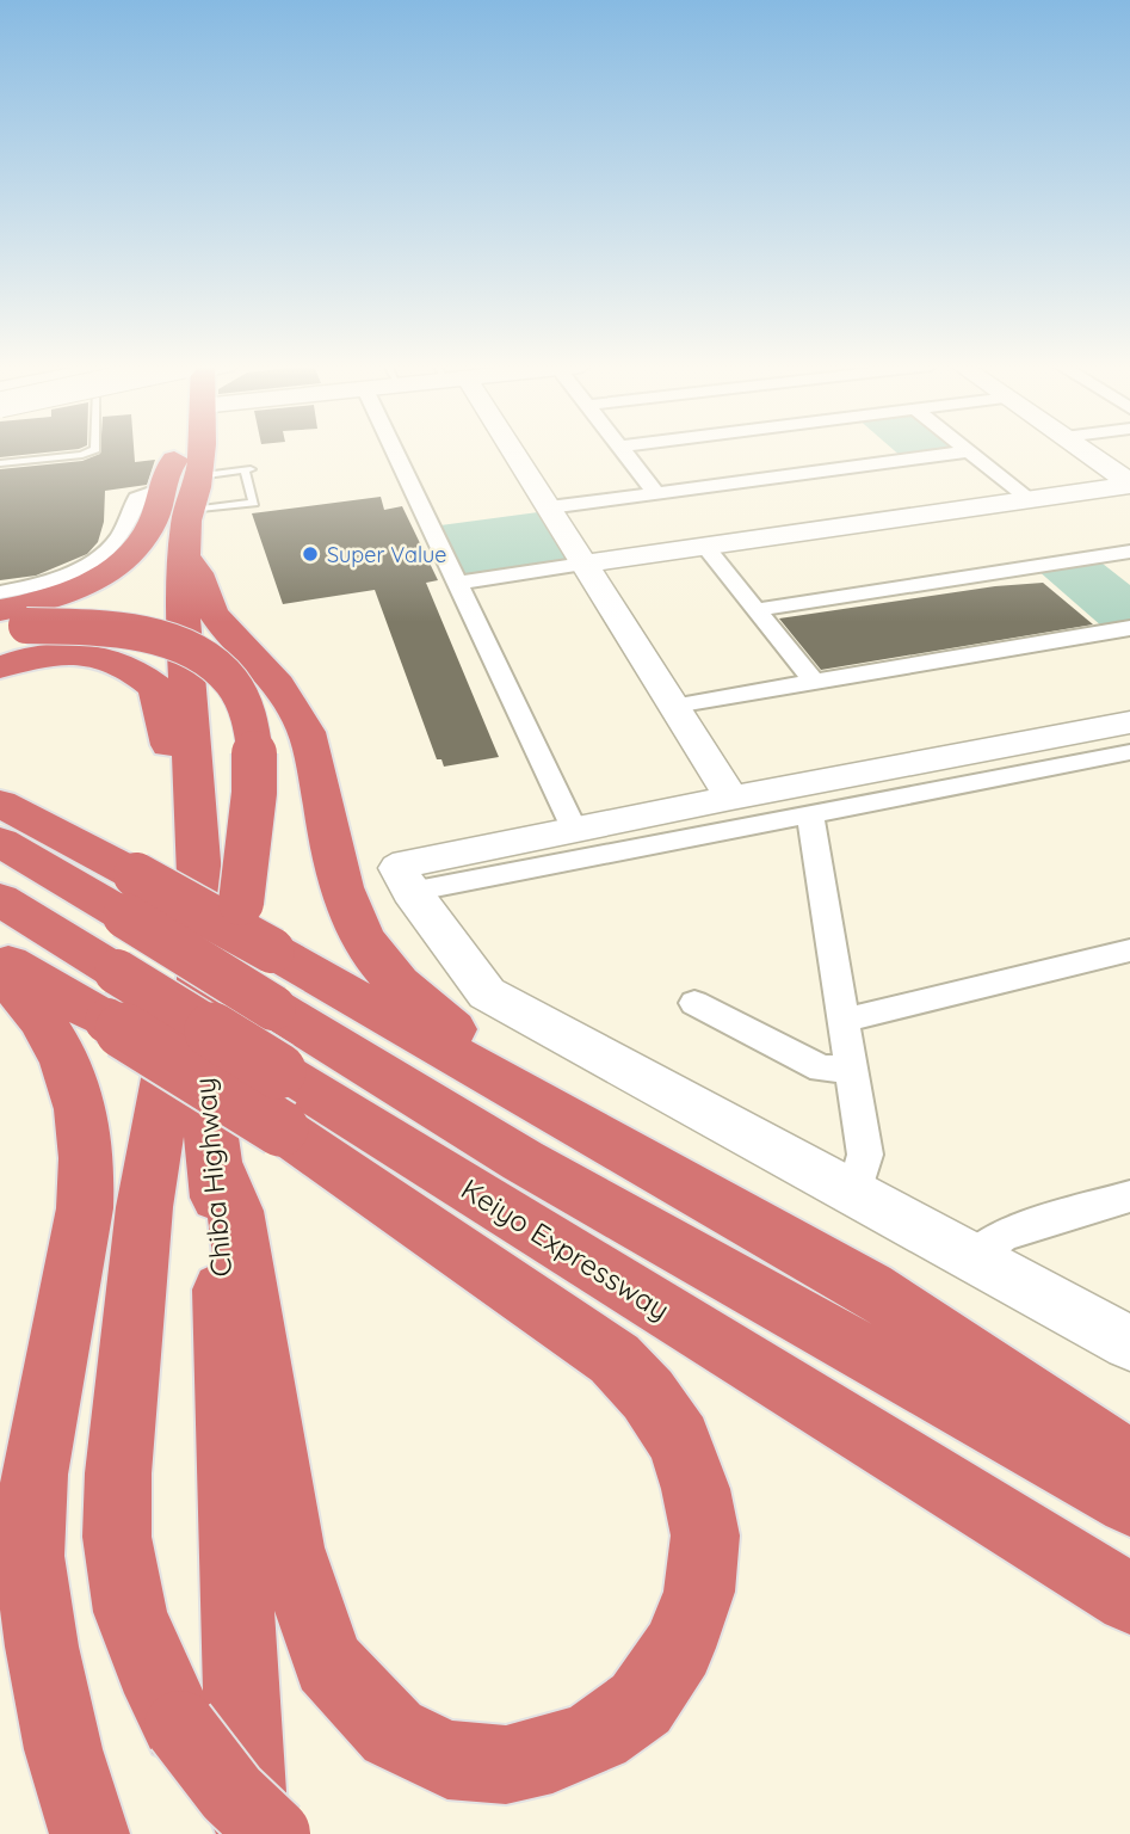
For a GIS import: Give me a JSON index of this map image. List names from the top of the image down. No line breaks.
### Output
{"streets":{"highway":["Chiba Highway","Keiyo Expressway"]},"places":["Super Value"]}
